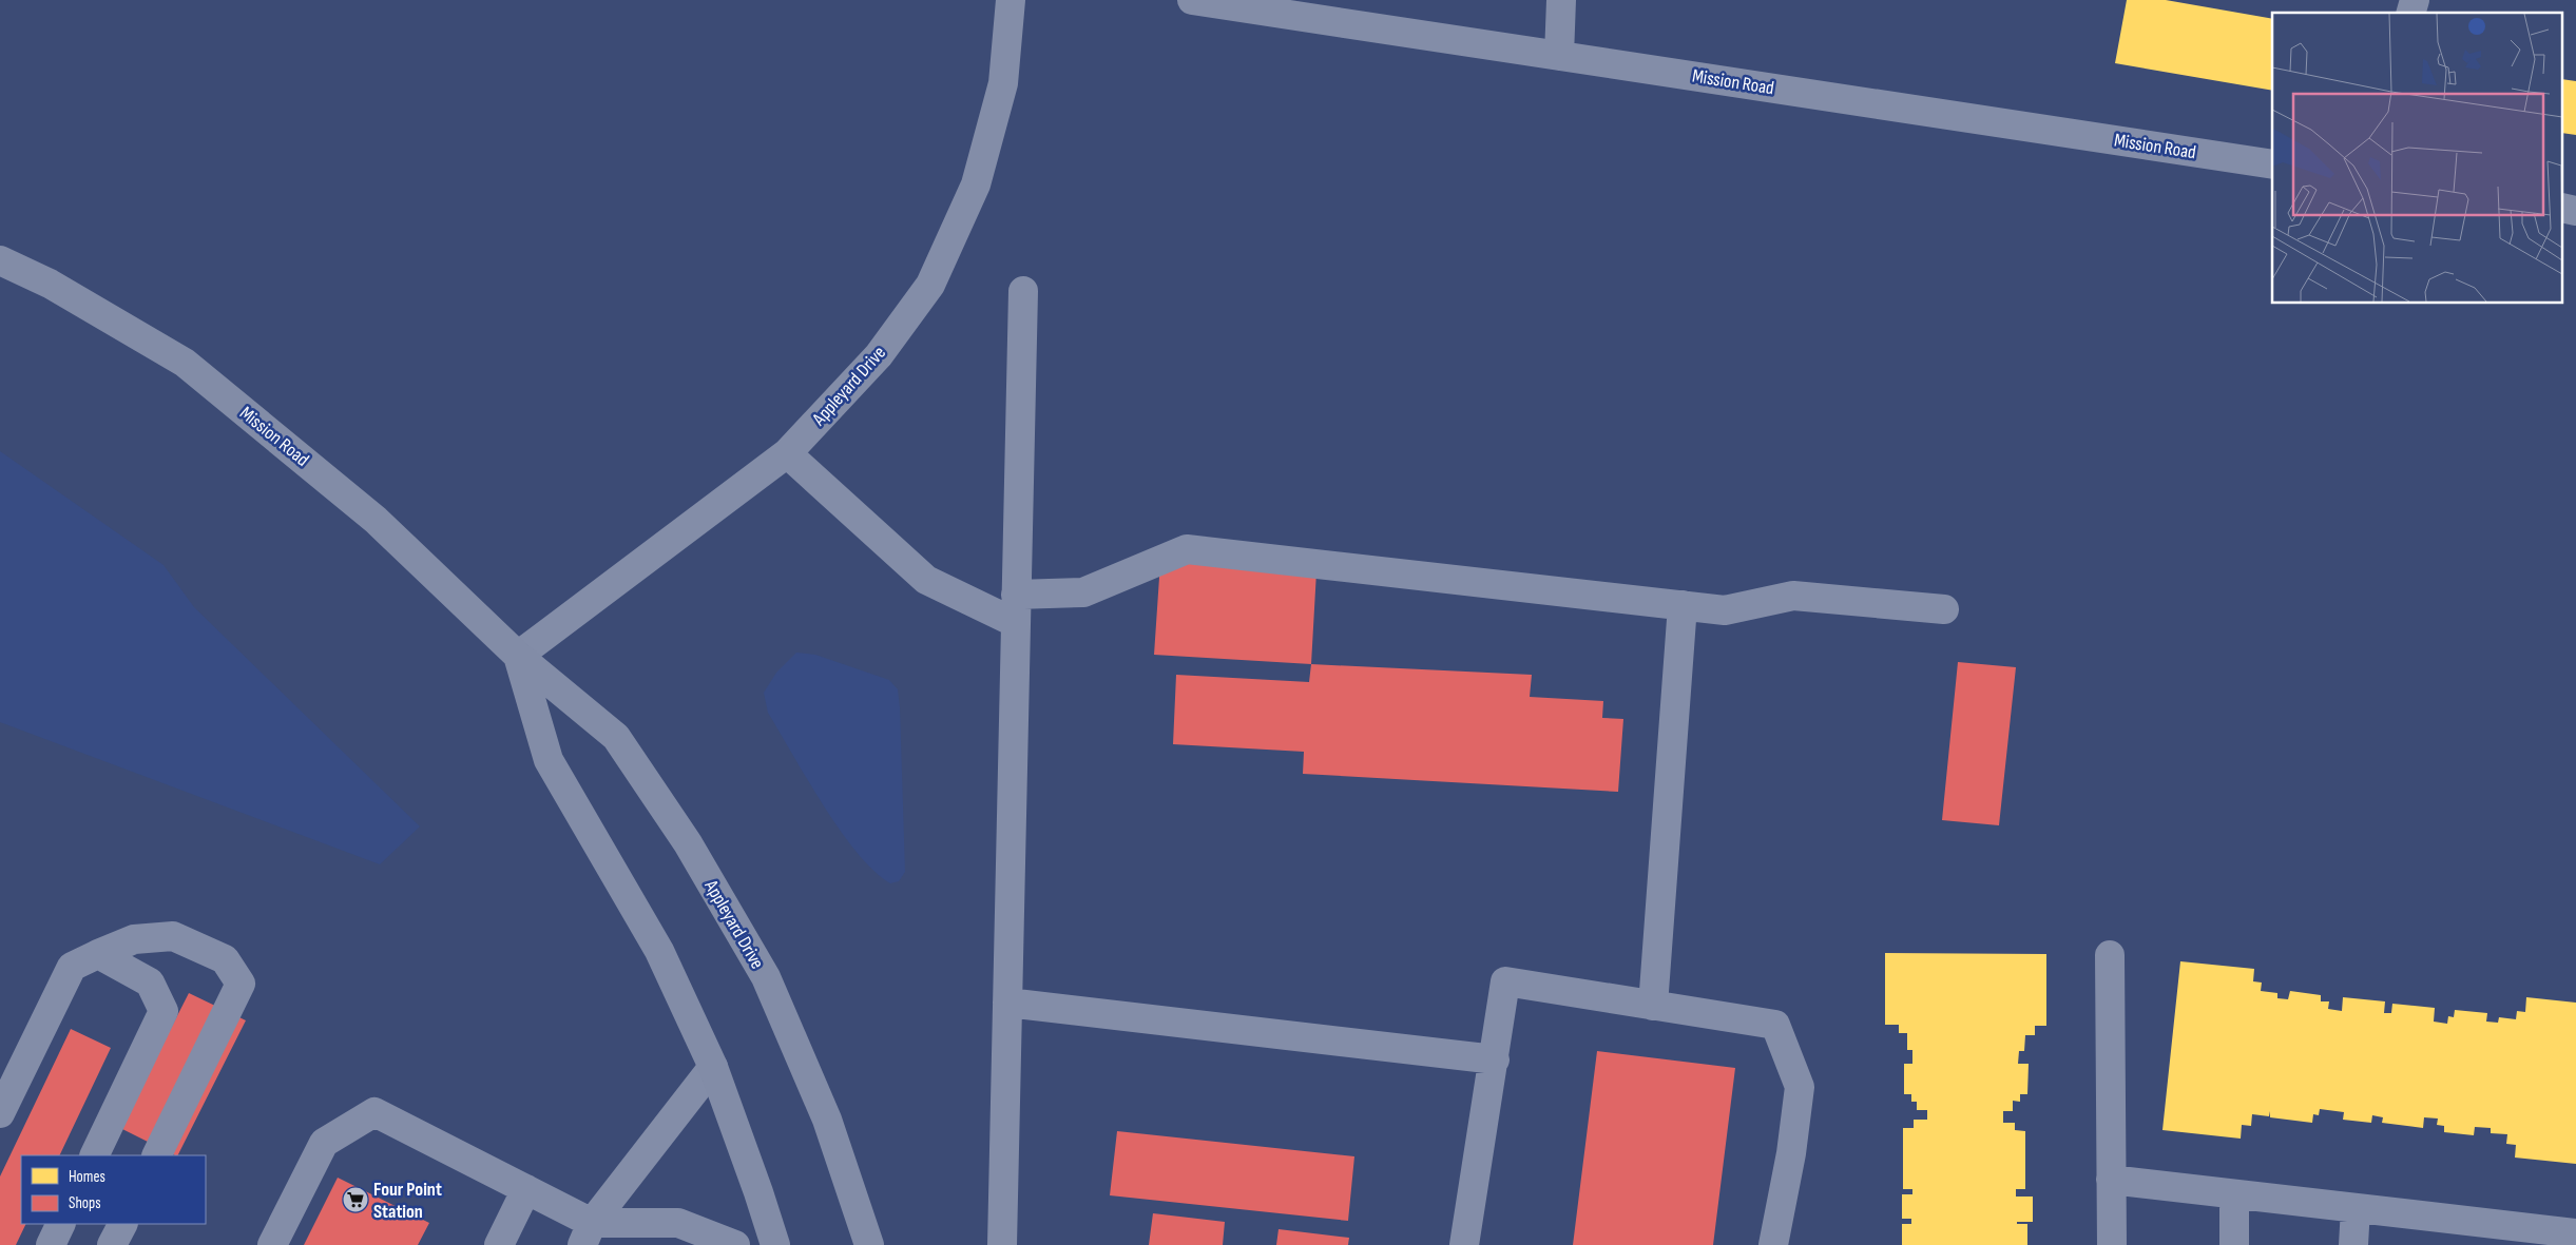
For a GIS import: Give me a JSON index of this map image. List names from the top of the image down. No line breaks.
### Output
{"streets":{"main road":["Mission Road","Appleyard Drive"]},"crossings":[["Mission Road","Appleyard Drive"]],"places":{"supermarket":["Four Point Station"]},"legend":["Homes","Shops"]}
